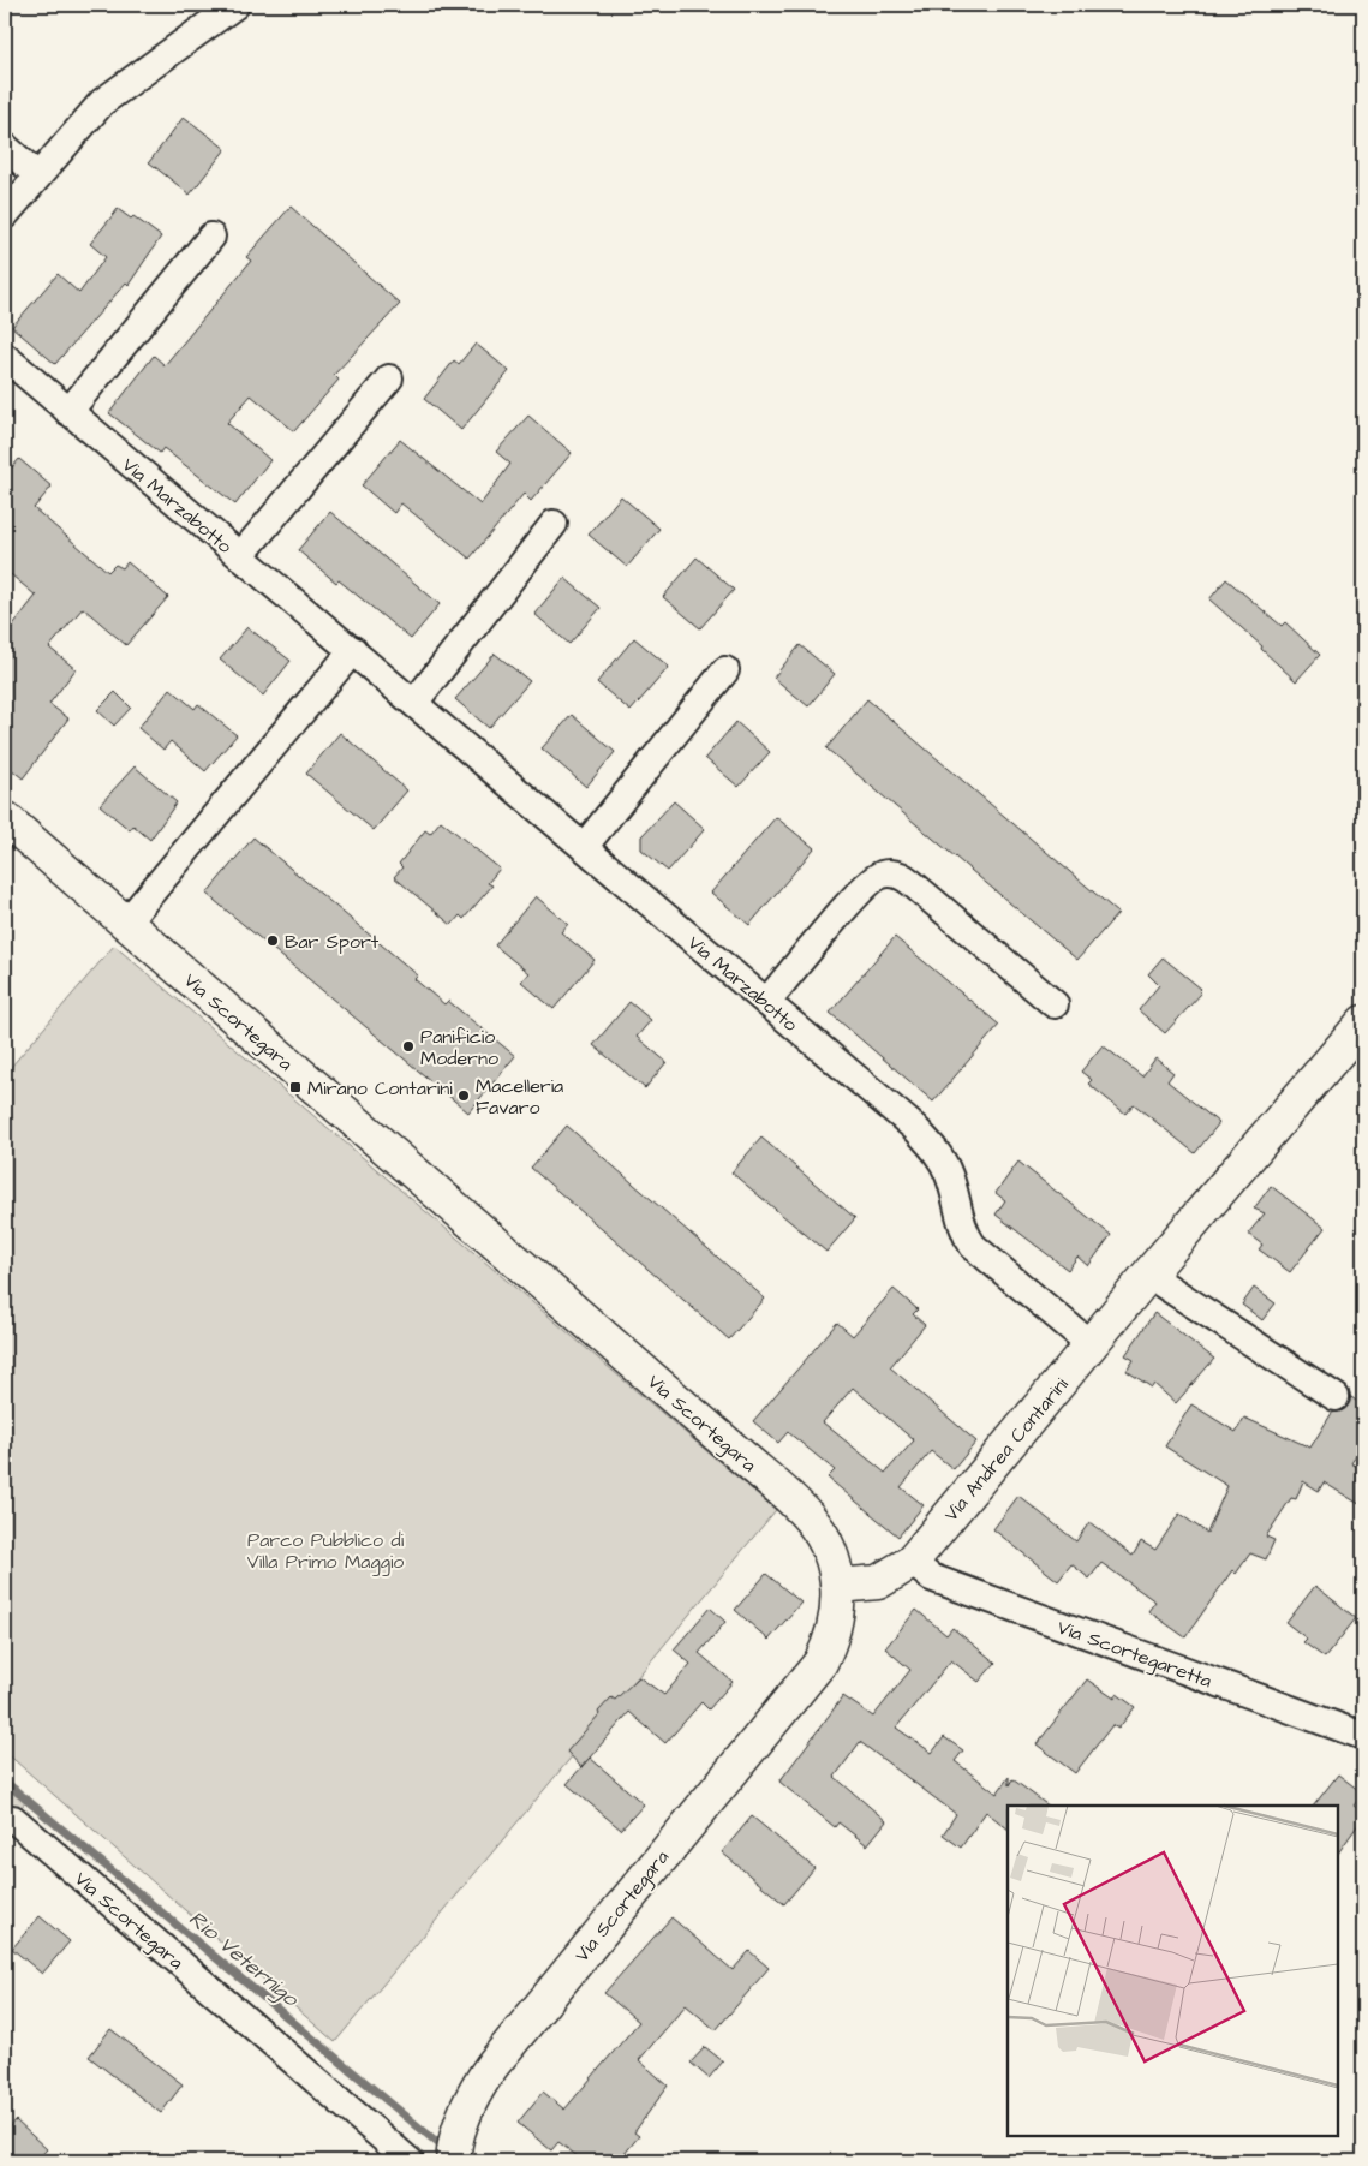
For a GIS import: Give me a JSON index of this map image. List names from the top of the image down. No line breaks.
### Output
{"streets":{"street":["Via Marzabotto","Via Scortegara","Via Andrea Contarini","Via Scortegaretta"]},"crossings":[["Via Marzabotto","Via Andrea Contarini"],["Via Scortegara","Via Andrea Contarini"],["Via Andrea Contarini","Via Scortegaretta"]],"water":["Rio Veternigo"],"parks":["Parco Pubblico di Villa Primo Maggio"],"places":{"other":["Bar Sport","Panificio Moderno","Macelleria Favaro"],"transit":["Mirano Contarini"]}}
